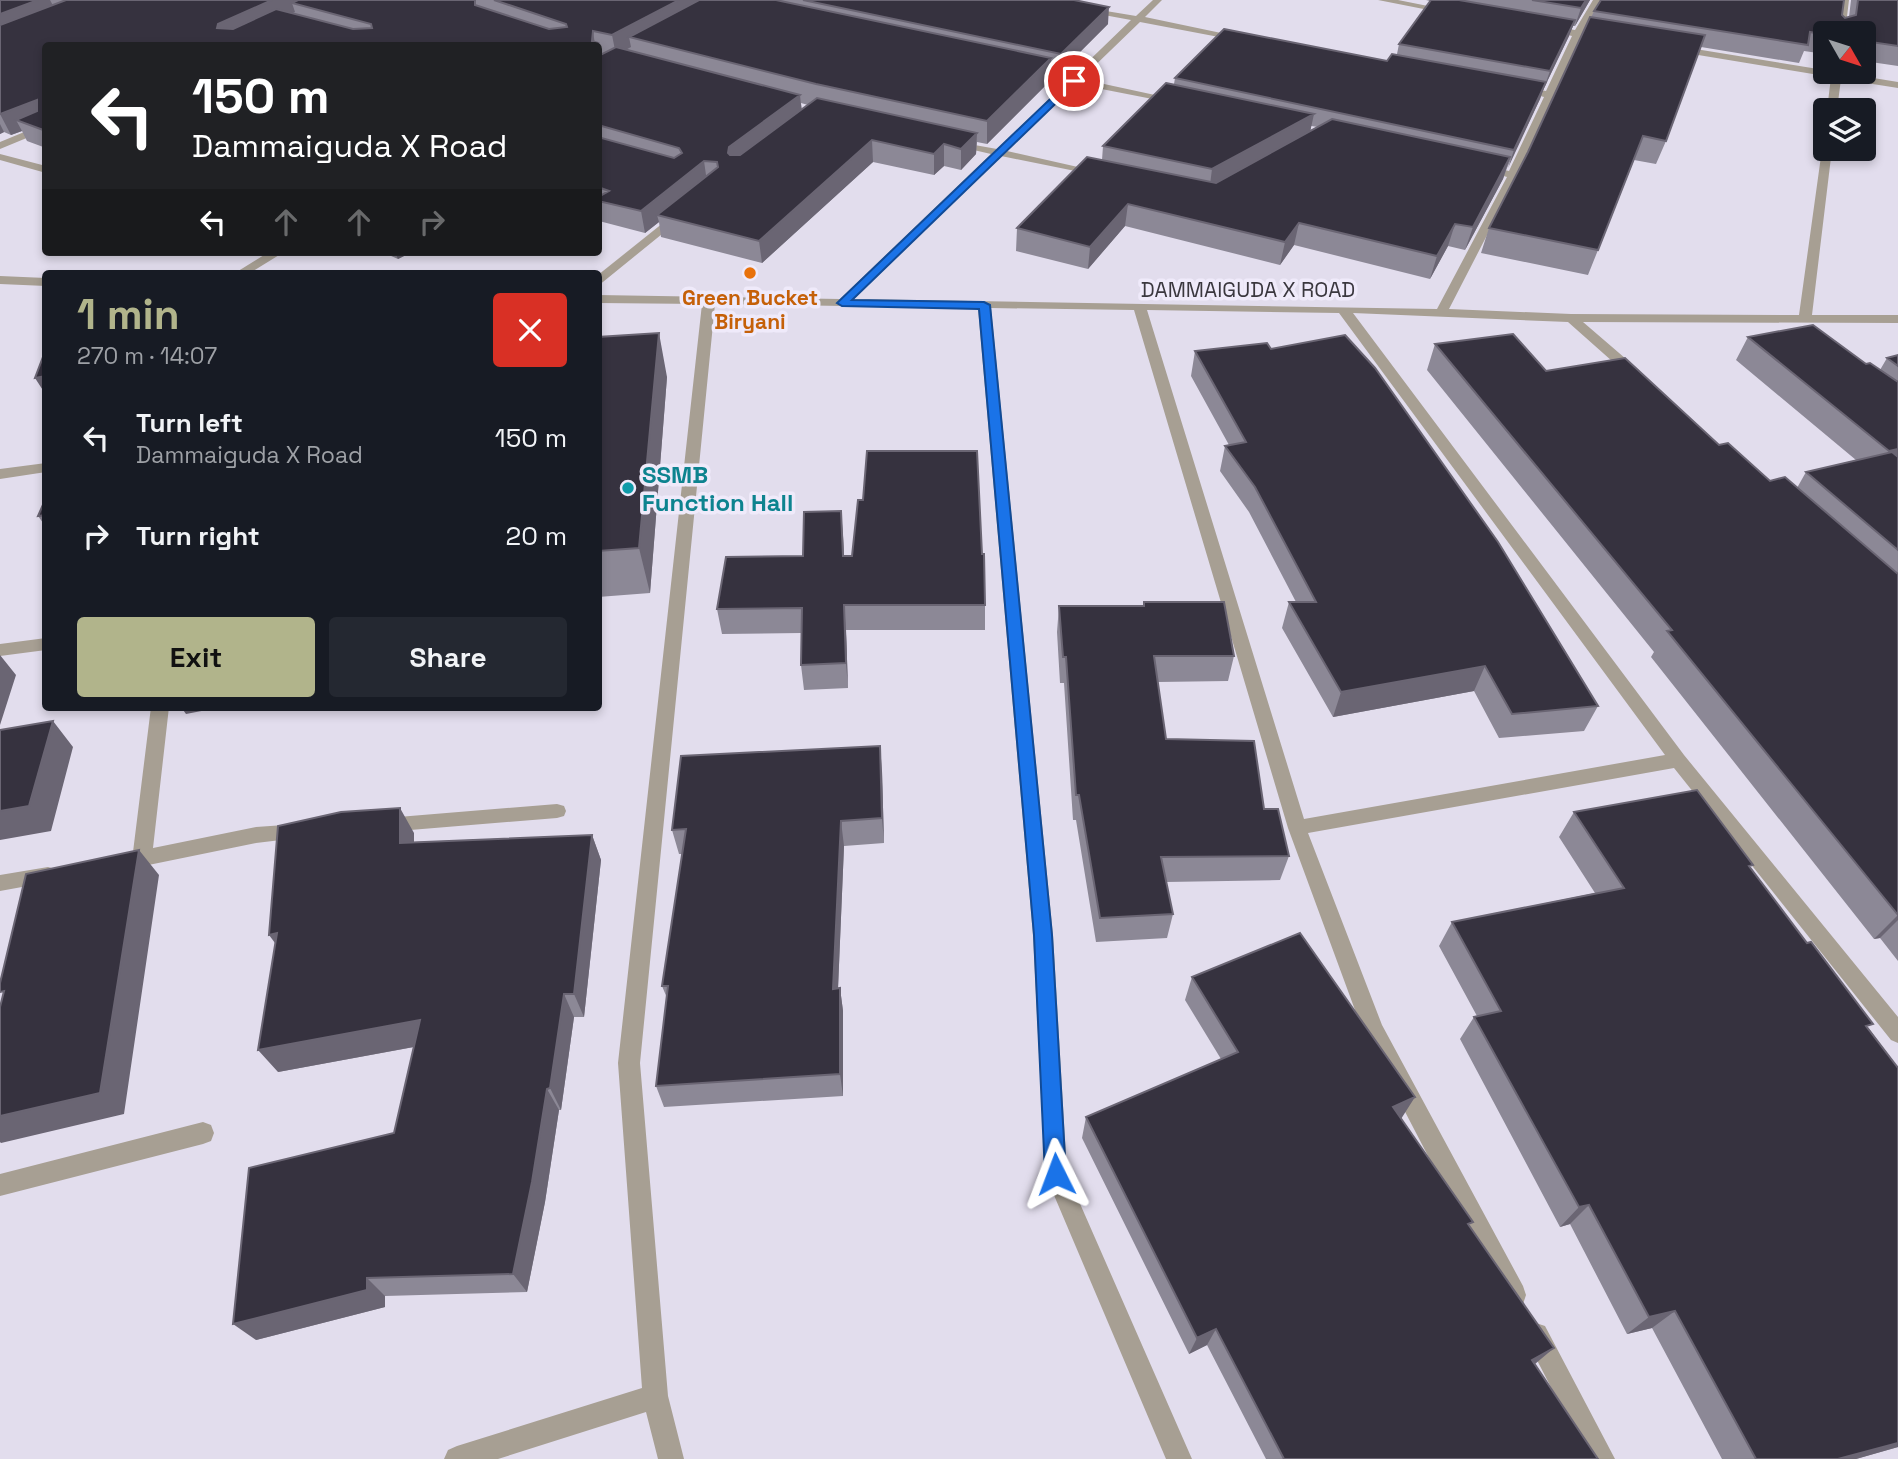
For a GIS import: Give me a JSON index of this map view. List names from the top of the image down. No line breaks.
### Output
{"streets":{"street":["DAMMAIGUDA X ROAD"]},"places":["Green Bucket Biryani","SSMB Function Hall"],"north":"bottom right","page":{"turn":["150 m","Dammaiguda X Road"],"heading":["1 min","270 m · 14:07"],"list":[{"name":"Turn left","note":"Dammaiguda X Road","value":"150 m"},{"name":"Turn right","value":"20 m"}],"buttons":["Exit","Share"]}}
